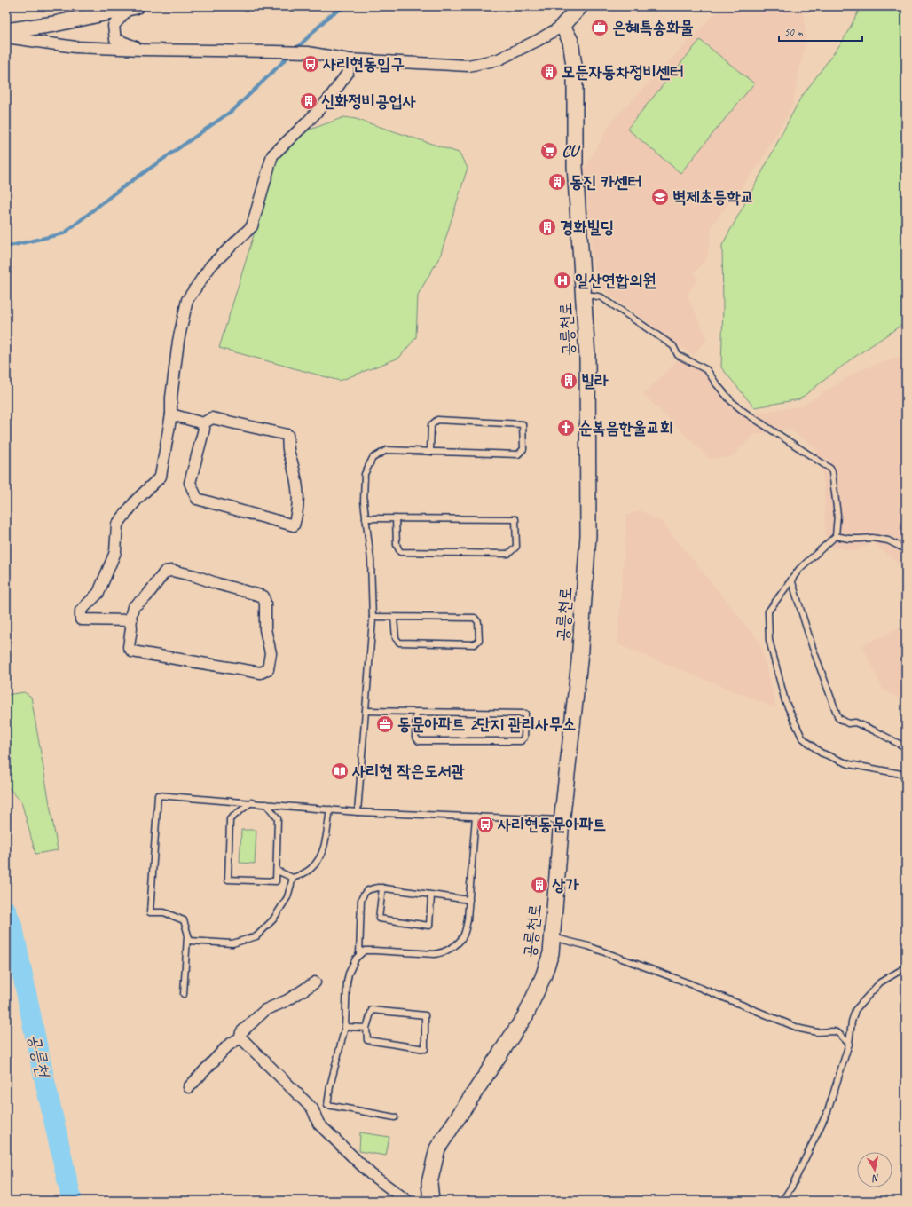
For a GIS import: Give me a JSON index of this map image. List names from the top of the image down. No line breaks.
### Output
{"streets":{"street":["공릉천로"]},"water":["공릉천"],"places":{"office":["은혜특송화물","동문아파트 2단지 관리사무소"],"bus stop":["사리현동입구","사리현동문아파트"],"building":["모든자동차정비센터","신화정비공업사","동진 카센터","경화빌딩","빌라","상가"],"supermarket":["CU"],"school or university":["벽제초등학교"],"hospital":["일산연합의원"],"church":["순복음한울교회"],"library":["사리현 작은도서관"]},"scale_bar":"50 m","north":"bottom"}
